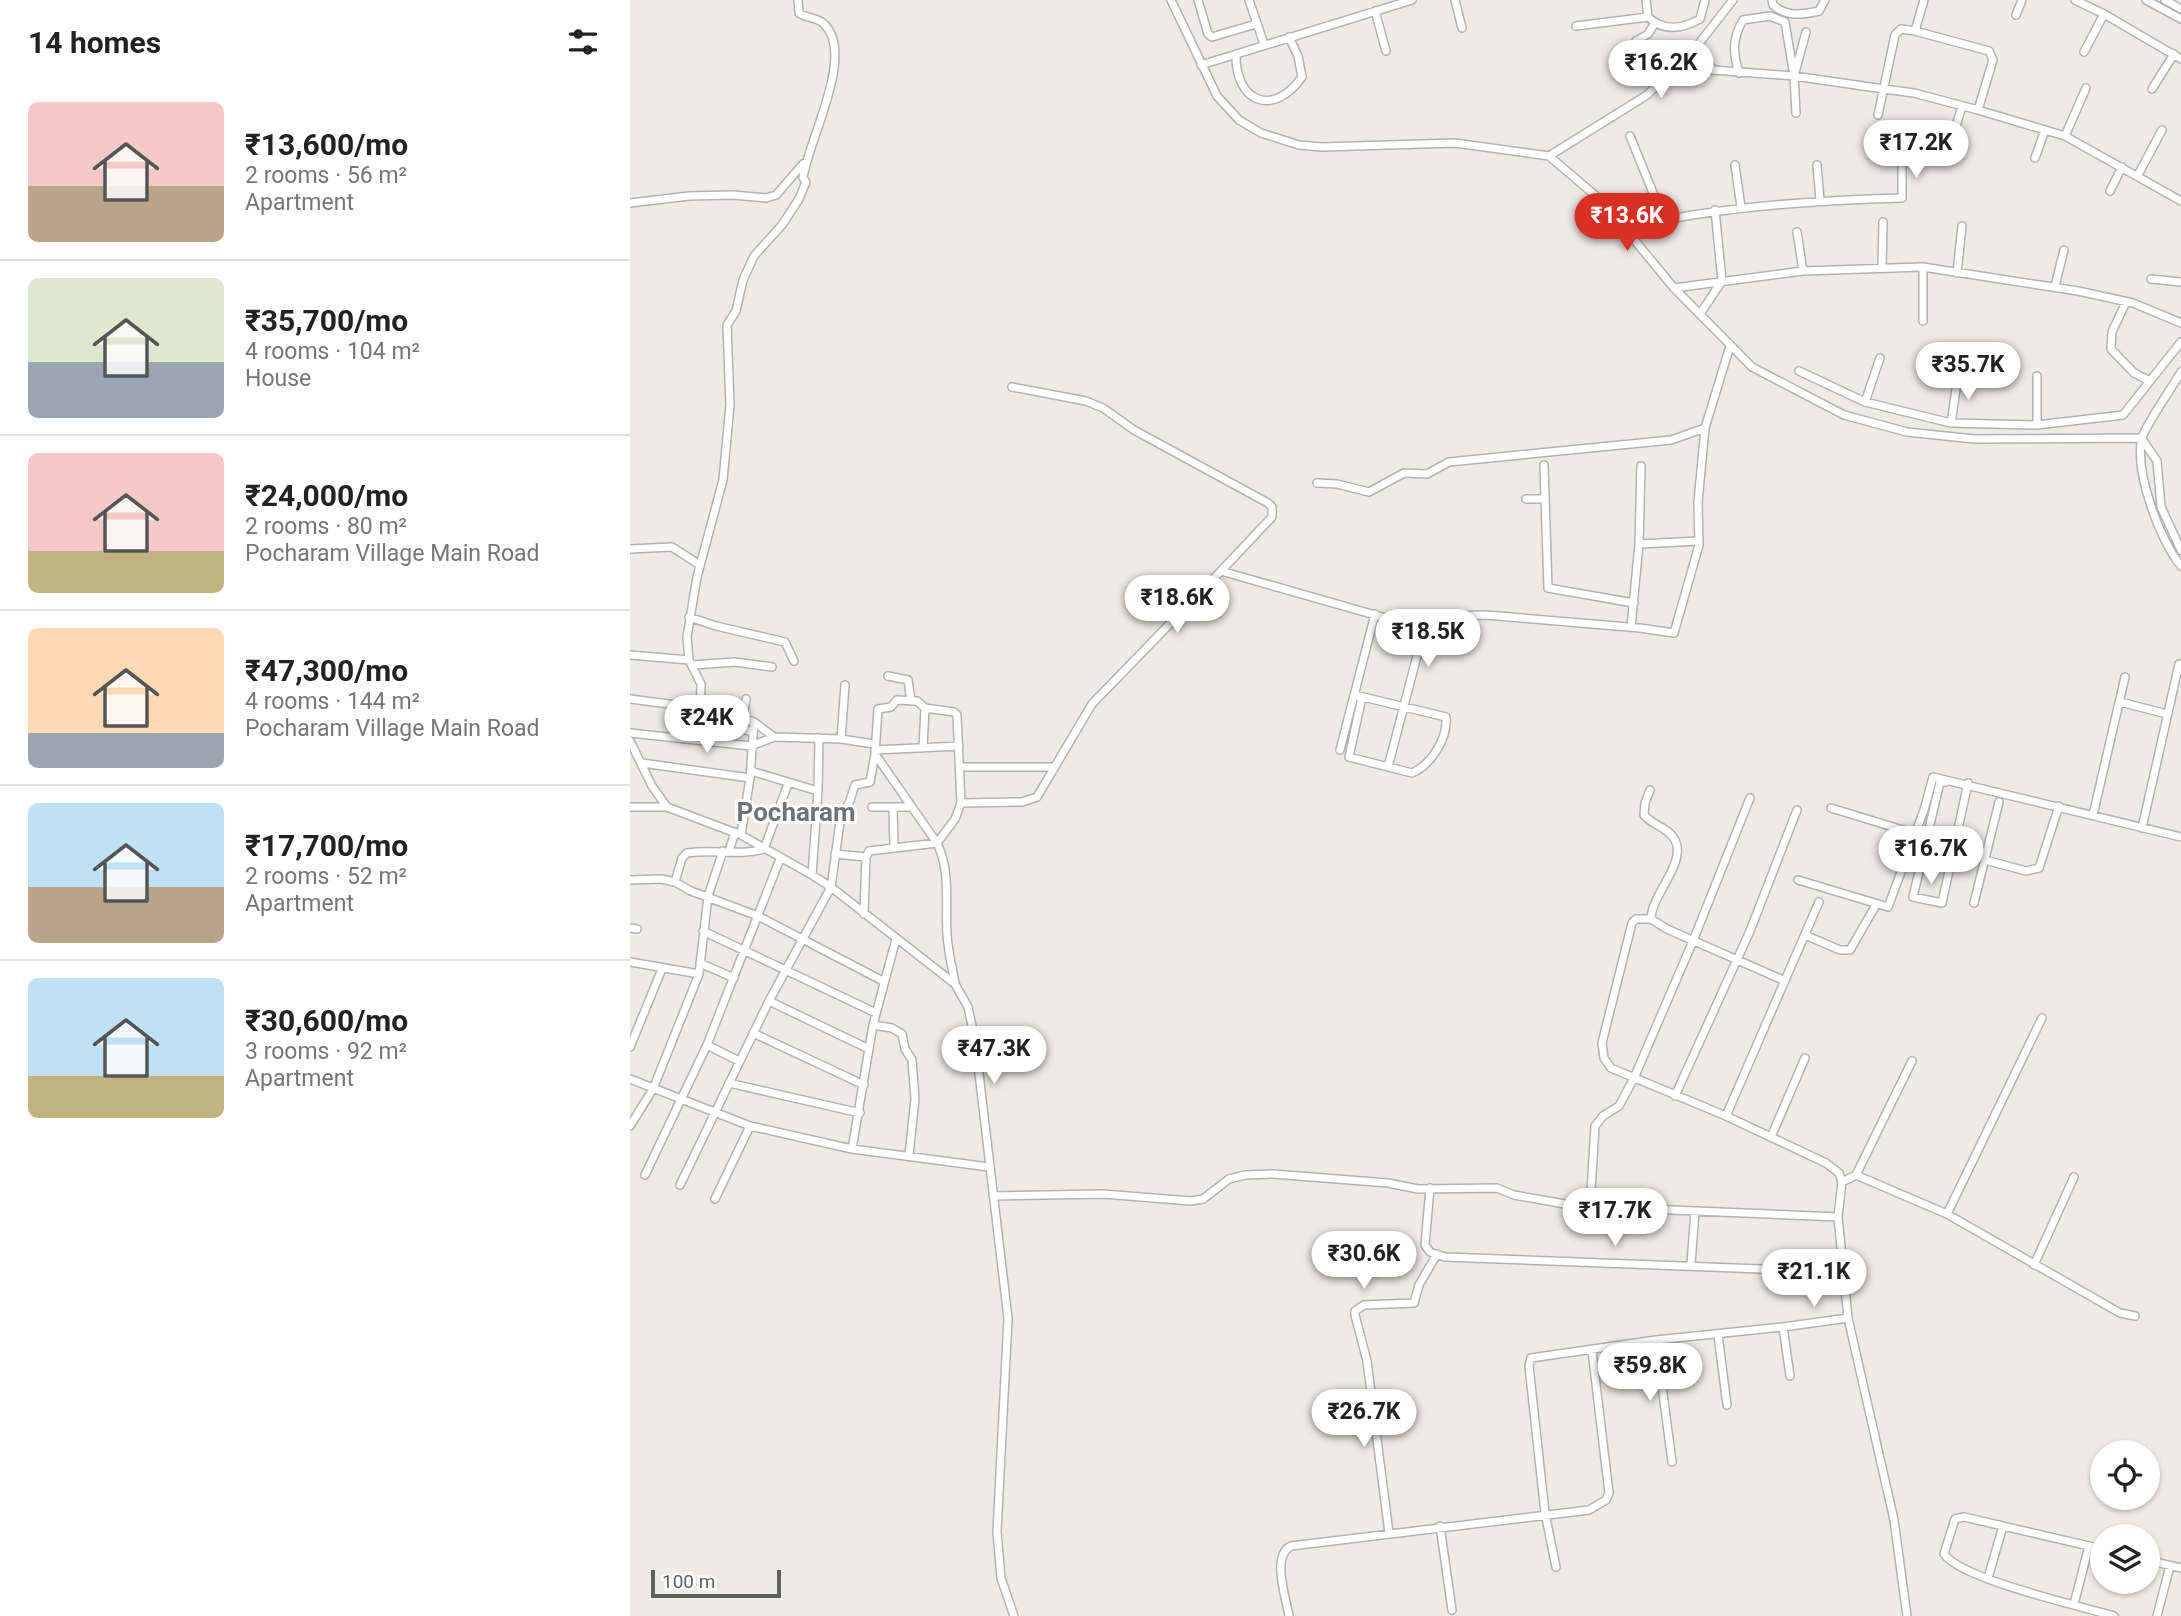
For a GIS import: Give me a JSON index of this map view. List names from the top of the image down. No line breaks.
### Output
{"districts":["Pocharam"],"scale_bar":"100 m","page":{"heading":"14 homes","price":["₹16.2K","₹17.2K","₹13.6K","₹35.7K","₹18.6K","₹18.5K","₹24K","₹16.7K","₹47.3K","₹17.7K","₹30.6K","₹21.1K","₹59.8K","₹26.7K"],"list":[{"name":"₹13,600/mo","note":"2 rooms · 56 m² · Apartment"},{"name":"₹35,700/mo","note":"4 rooms · 104 m² · House"},{"name":"₹24,000/mo","note":"2 rooms · 80 m² · Pocharam Village Main Road"},{"name":"₹47,300/mo","note":"4 rooms · 144 m² · Pocharam Village Main Road"},{"name":"₹17,700/mo","note":"2 rooms · 52 m² · Apartment"},{"name":"₹30,600/mo","note":"3 rooms · 92 m² · Apartment"}],"scale":"100 m"}}
